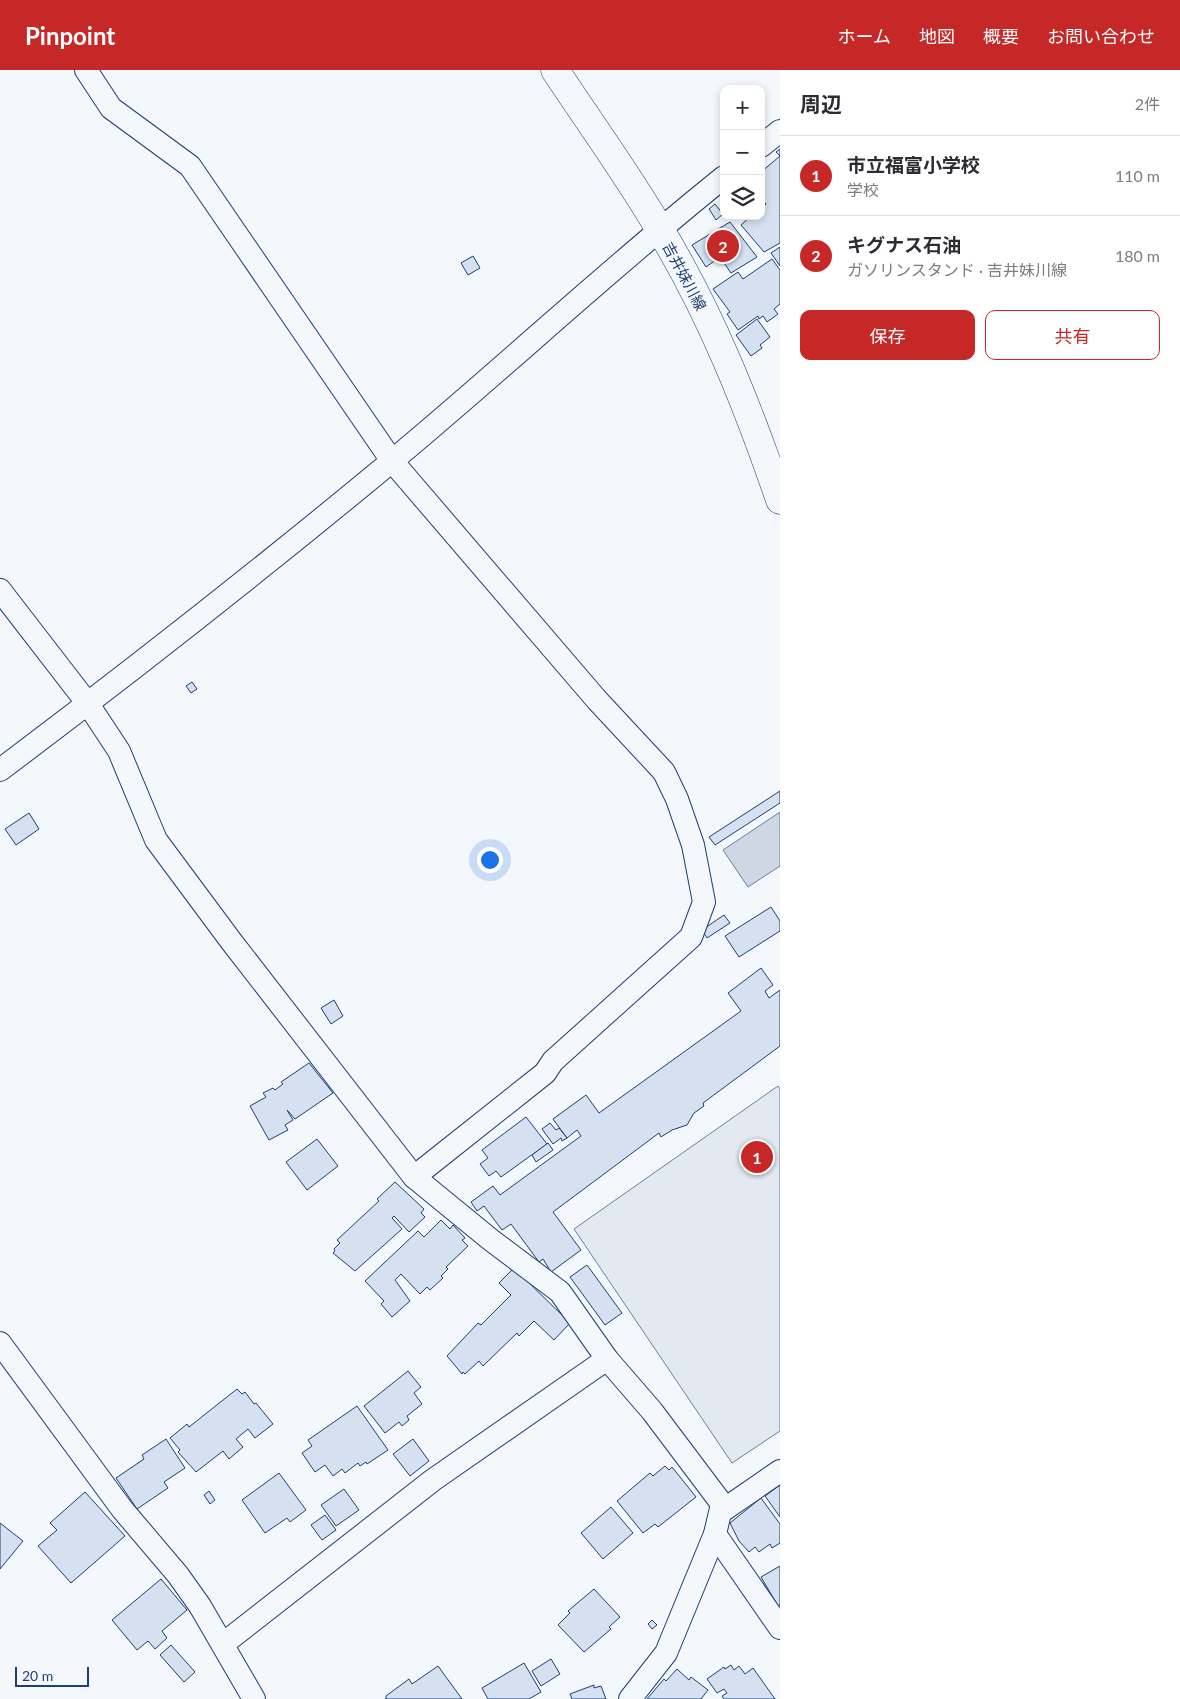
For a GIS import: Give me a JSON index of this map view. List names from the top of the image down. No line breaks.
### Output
{"streets":{"main road":["吉井妹川線"]},"scale_bar":"20 m","page":{"header":"Pinpoint","nav":["ホーム","地図","概要","お問い合わせ"],"heading":["周辺","2件"],"map_buttons":["+","−"],"list":[{"mark":"1","name":"市立福富小学校","note":"学校","value":"110 m"},{"mark":"2","name":"キグナス石油","note":"ガソリンスタンド · 吉井妹川線","value":"180 m"}],"pins":["2","1"],"buttons":["保存","共有"],"scale":"20 m"}}
